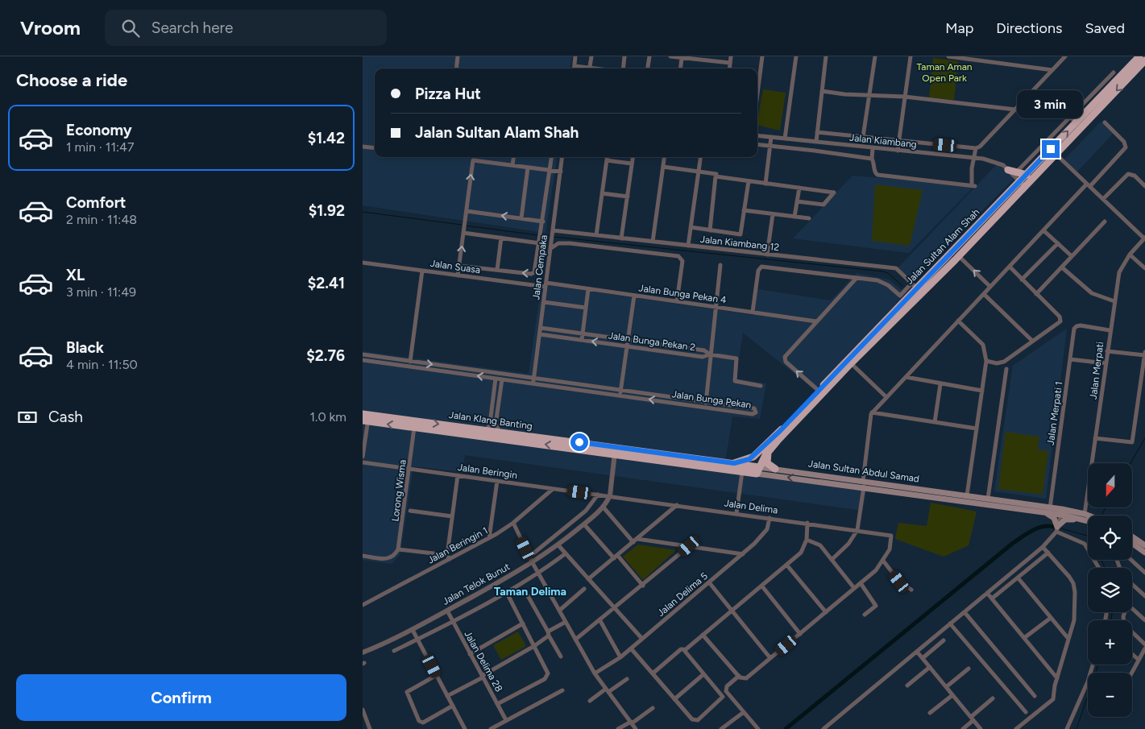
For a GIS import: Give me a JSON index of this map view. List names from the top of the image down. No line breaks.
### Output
{"streets":{"highway":["Jalan Sultan Alam Shah","Jalan Klang Banting","Jalan Sultan Abdul Samad"],"street":["Jalan Kiambang","Jalan Kiambang 12","Jalan Suasa","Jalan Cempaka","Jalan Bunga Pekan 4","Jalan Bunga Pekan 2","Jalan Merpati","Jalan Bunga Pekan","Jalan Merpati 1","Jalan Beringin","Lorong Wisma","Jalan Delima","Jalan Beringin 1","Jalan Telok Bunut","Jalan Delima 5","Jalan Delima 28"]},"crossings":[["Jalan Kiambang","Jalan Sultan Alam Shah"],["Jalan Kiambang 12","Jalan Sultan Alam Shah"],["Jalan Kiambang 12","Jalan Cempaka"],["Jalan Sultan Alam Shah","Jalan Sultan Abdul Samad"],["Jalan Suasa","Jalan Cempaka"],["Jalan Suasa","Jalan Bunga Pekan 4"],["Jalan Cempaka","Jalan Bunga Pekan 4"],["Jalan Cempaka","Jalan Bunga Pekan 2"],["Jalan Cempaka","Jalan Bunga Pekan"],["Jalan Merpati","Jalan Merpati 1"],["Jalan Merpati","Jalan Sultan Abdul Samad"],["Jalan Merpati 1","Jalan Sultan Abdul Samad"],["Jalan Klang Banting","Jalan Sultan Abdul Samad"],["Jalan Klang Banting","Lorong Wisma"],["Jalan Klang Banting","Jalan Telok Bunut"],["Jalan Beringin","Lorong Wisma"],["Jalan Beringin","Jalan Delima"],["Jalan Beringin","Jalan Beringin 1"],["Jalan Beringin","Jalan Telok Bunut"],["Jalan Sultan Abdul Samad","Jalan Telok Bunut"],["Jalan Delima","Jalan Telok Bunut"],["Jalan Delima","Jalan Delima 5"],["Jalan Telok Bunut","Jalan Delima 28"]],"districts":["Taman Delima"],"parks":["Taman Aman Open Park"],"north":"bottom","page":{"header":"Vroom","search":"Search here","nav":["Map","Directions","Saved"],"heading":"Choose a ride","banner":["Pizza Hut","Jalan Sultan Alam Shah"],"bubble":"3 min","list":[{"name":"Economy","note":"1 min · 11:47","value":"$1.42"},{"name":"Comfort","note":"2 min · 11:48","value":"$1.92"},{"name":"XL","note":"3 min · 11:49","value":"$2.41"},{"name":"Black","note":"4 min · 11:50","value":"$2.76"}],"pay":["Cash","1.0 km"],"map_buttons":["+","−"],"buttons":"Confirm"}}
